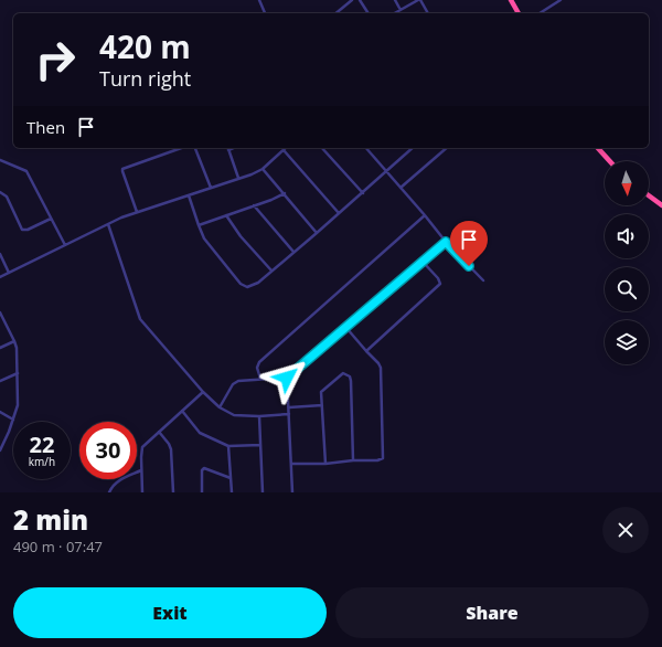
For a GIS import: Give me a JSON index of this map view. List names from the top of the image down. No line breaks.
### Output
{"north":"bottom","page":{"turn":["420 m","Turn right"],"then":"Then","speed":"22 km/h","limit":"30","heading":["2 min","490 m · 07:47"],"buttons":["Exit","Share"]}}
